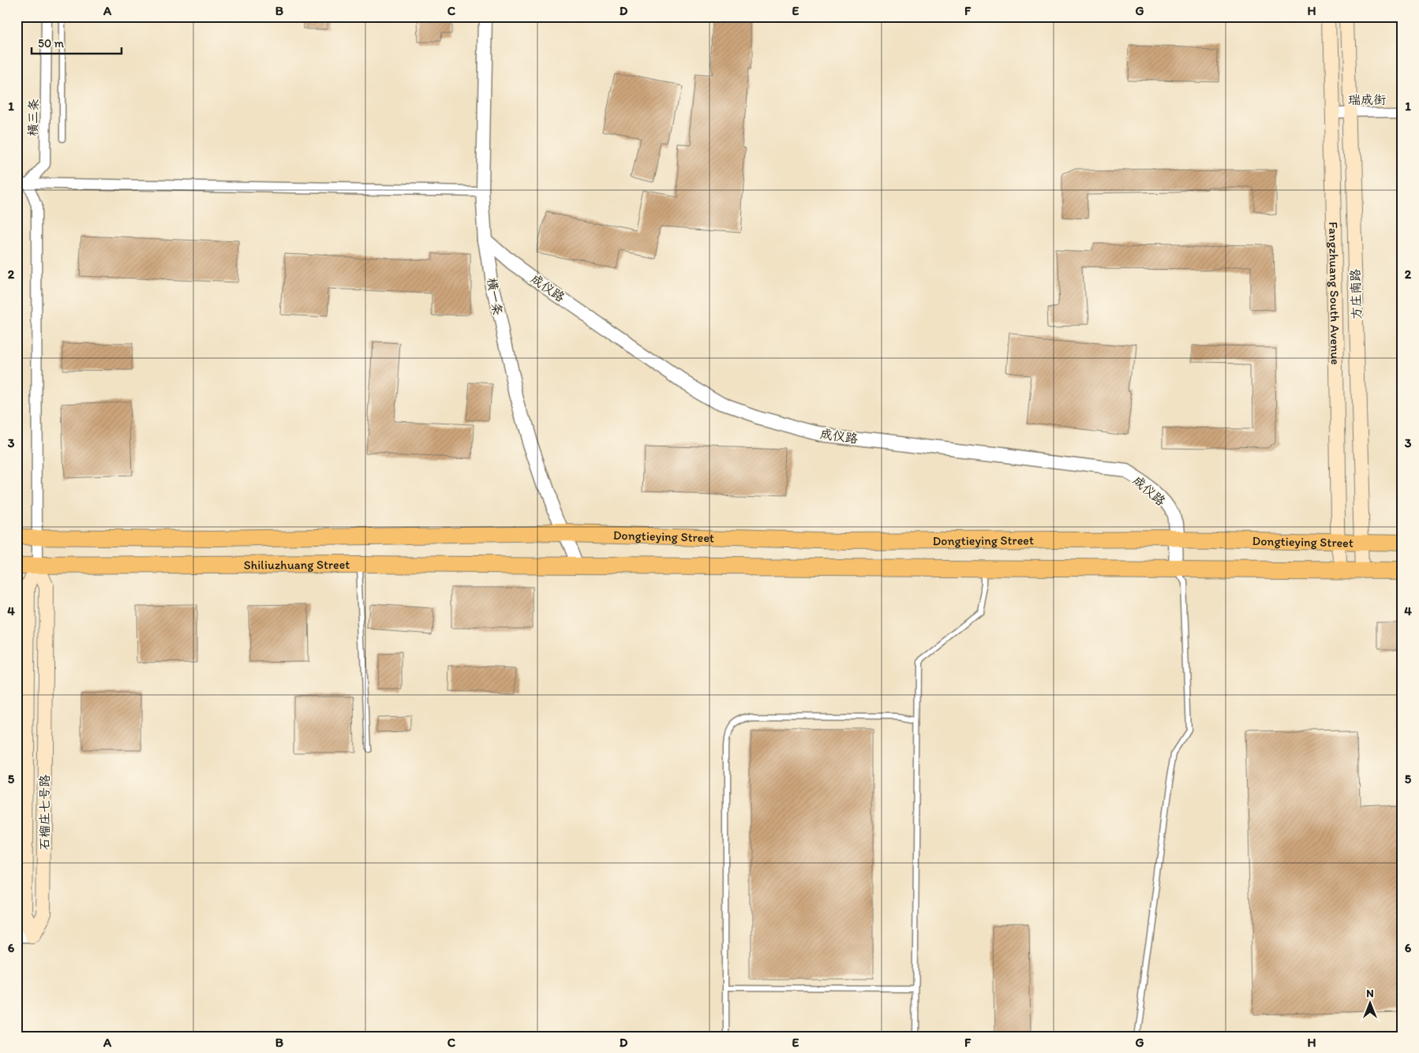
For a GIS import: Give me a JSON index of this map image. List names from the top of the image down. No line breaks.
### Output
{"streets":{"main road":["Fangzhuang South Avenue","方庄南路","Dongtieying Street","Shiliuzhuang Street","石榴庄七号路"],"street":["瑞成街","横三条","成仪路","横一条"]},"crossings":[["瑞成街","Fangzhuang South Avenue"],["瑞成街","方庄南路"],["成仪路","横一条"],["成仪路","Dongtieying Street"],["Fangzhuang South Avenue","Dongtieying Street"],["方庄南路","Dongtieying Street"],["横一条","Dongtieying Street"],["横一条","Shiliuzhuang Street"],["Dongtieying Street","Shiliuzhuang Street"],["Shiliuzhuang Street","石榴庄七号路"]],"scale_bar":"50 m","north":"top","grid":{"columns":["A","B","C","D","E","F","G","H"],"rows":["1","2","3","4","5","6"]}}
